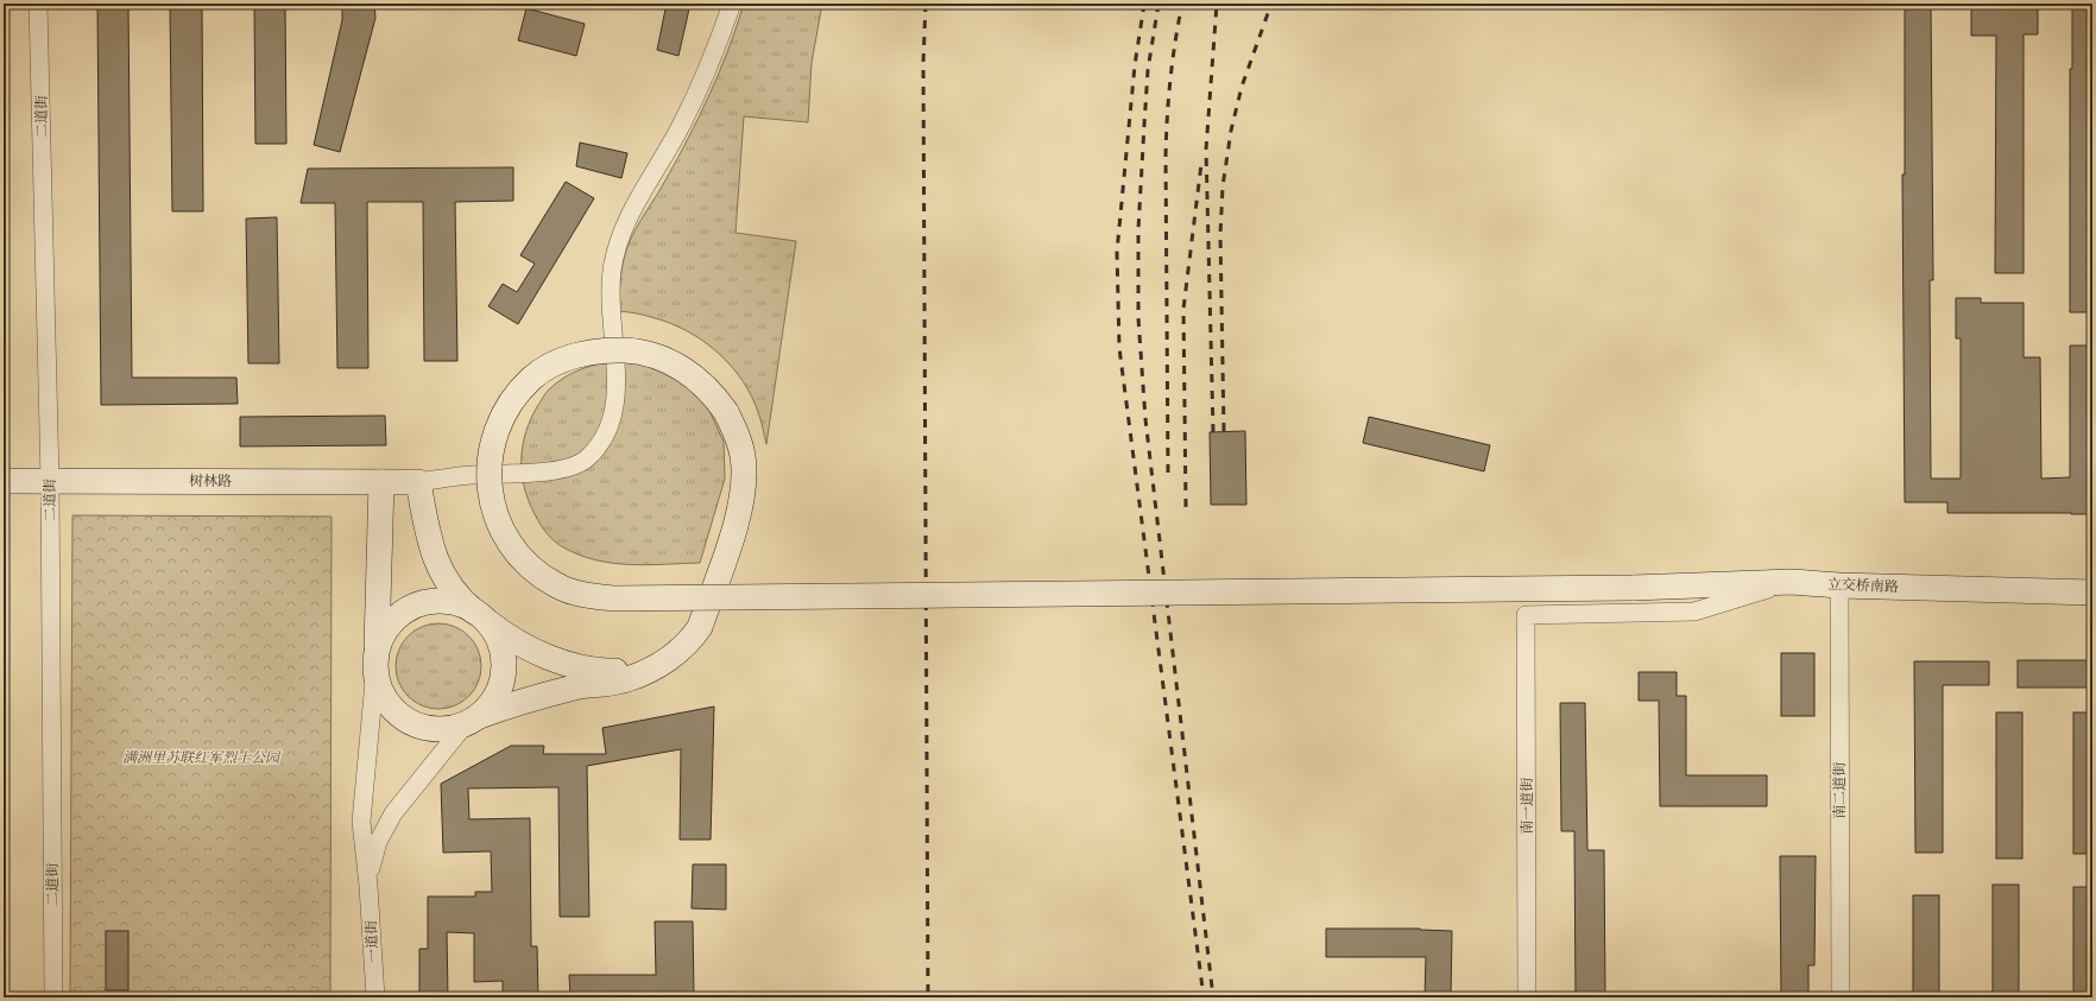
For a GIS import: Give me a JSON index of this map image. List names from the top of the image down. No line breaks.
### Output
{"streets":{"main road":["树林路","立交桥南路"],"street":["二道街","南二道街","南一道街","一道街"]},"crossings":[["二道街","树林路"],["立交桥南路","南二道街"],["立交桥南路","南一道街"]],"parks":["满洲里苏联红军烈士公园"]}
